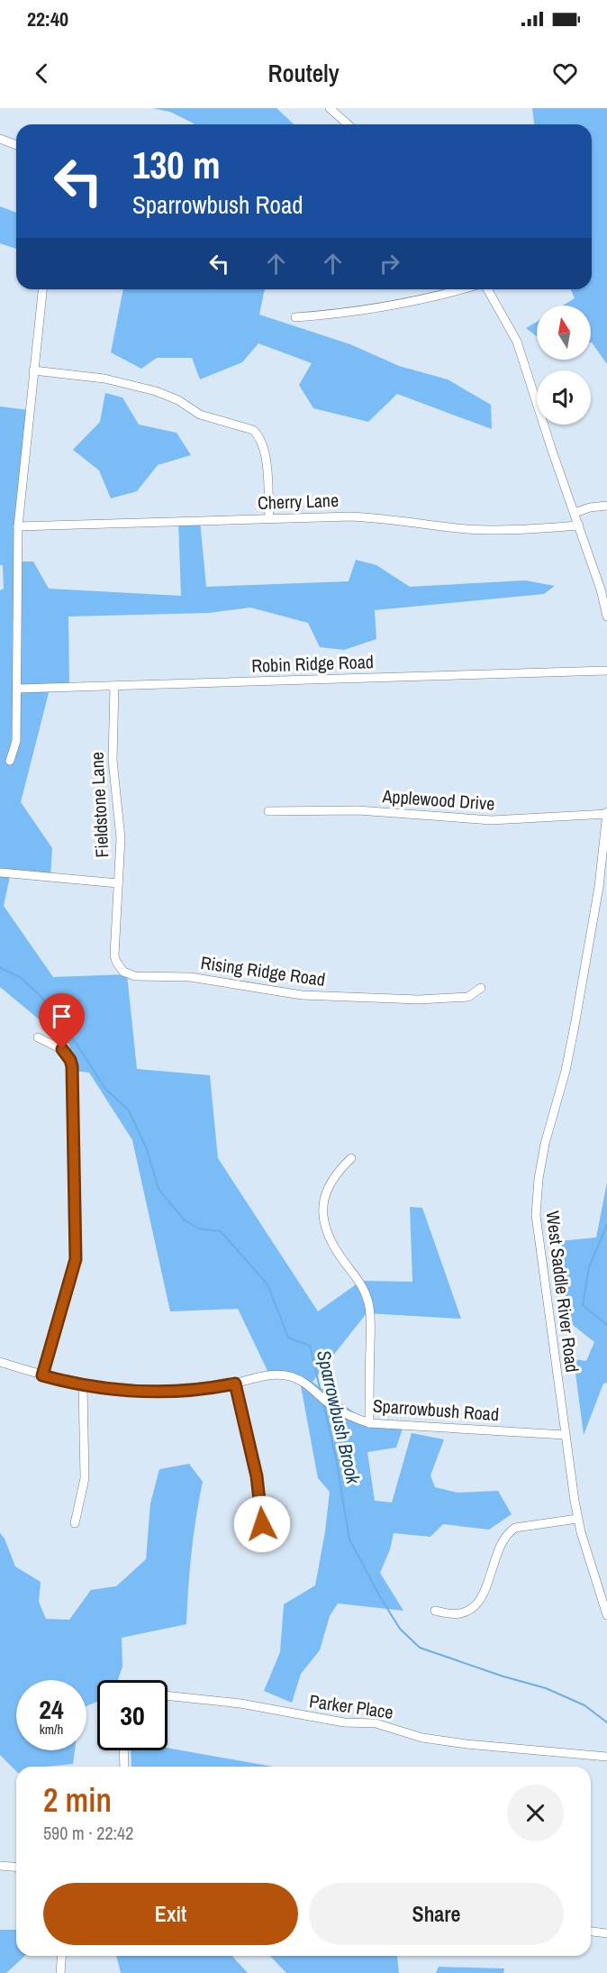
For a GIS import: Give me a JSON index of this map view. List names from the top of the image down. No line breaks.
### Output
{"streets":{"street":["Cherry Lane","Robin Ridge Road","Applewood Drive","Fieldstone Lane","Rising Ridge Road","West Saddle River Road","Sparrowbush Road","Parker Place"]},"crossings":[["Robin Ridge Road","Fieldstone Lane"],["Applewood Drive","West Saddle River Road"],["Fieldstone Lane","Rising Ridge Road"],["West Saddle River Road","Sparrowbush Road"]],"water":["Sparrowbush Brook"],"north":"top","page":{"status":"22:40","header":"Routely","turn":["130 m","Sparrowbush Road"],"speed":"24 km/h","limit":"30","heading":["2 min","590 m · 22:42"],"buttons":["Exit","Share"]}}
